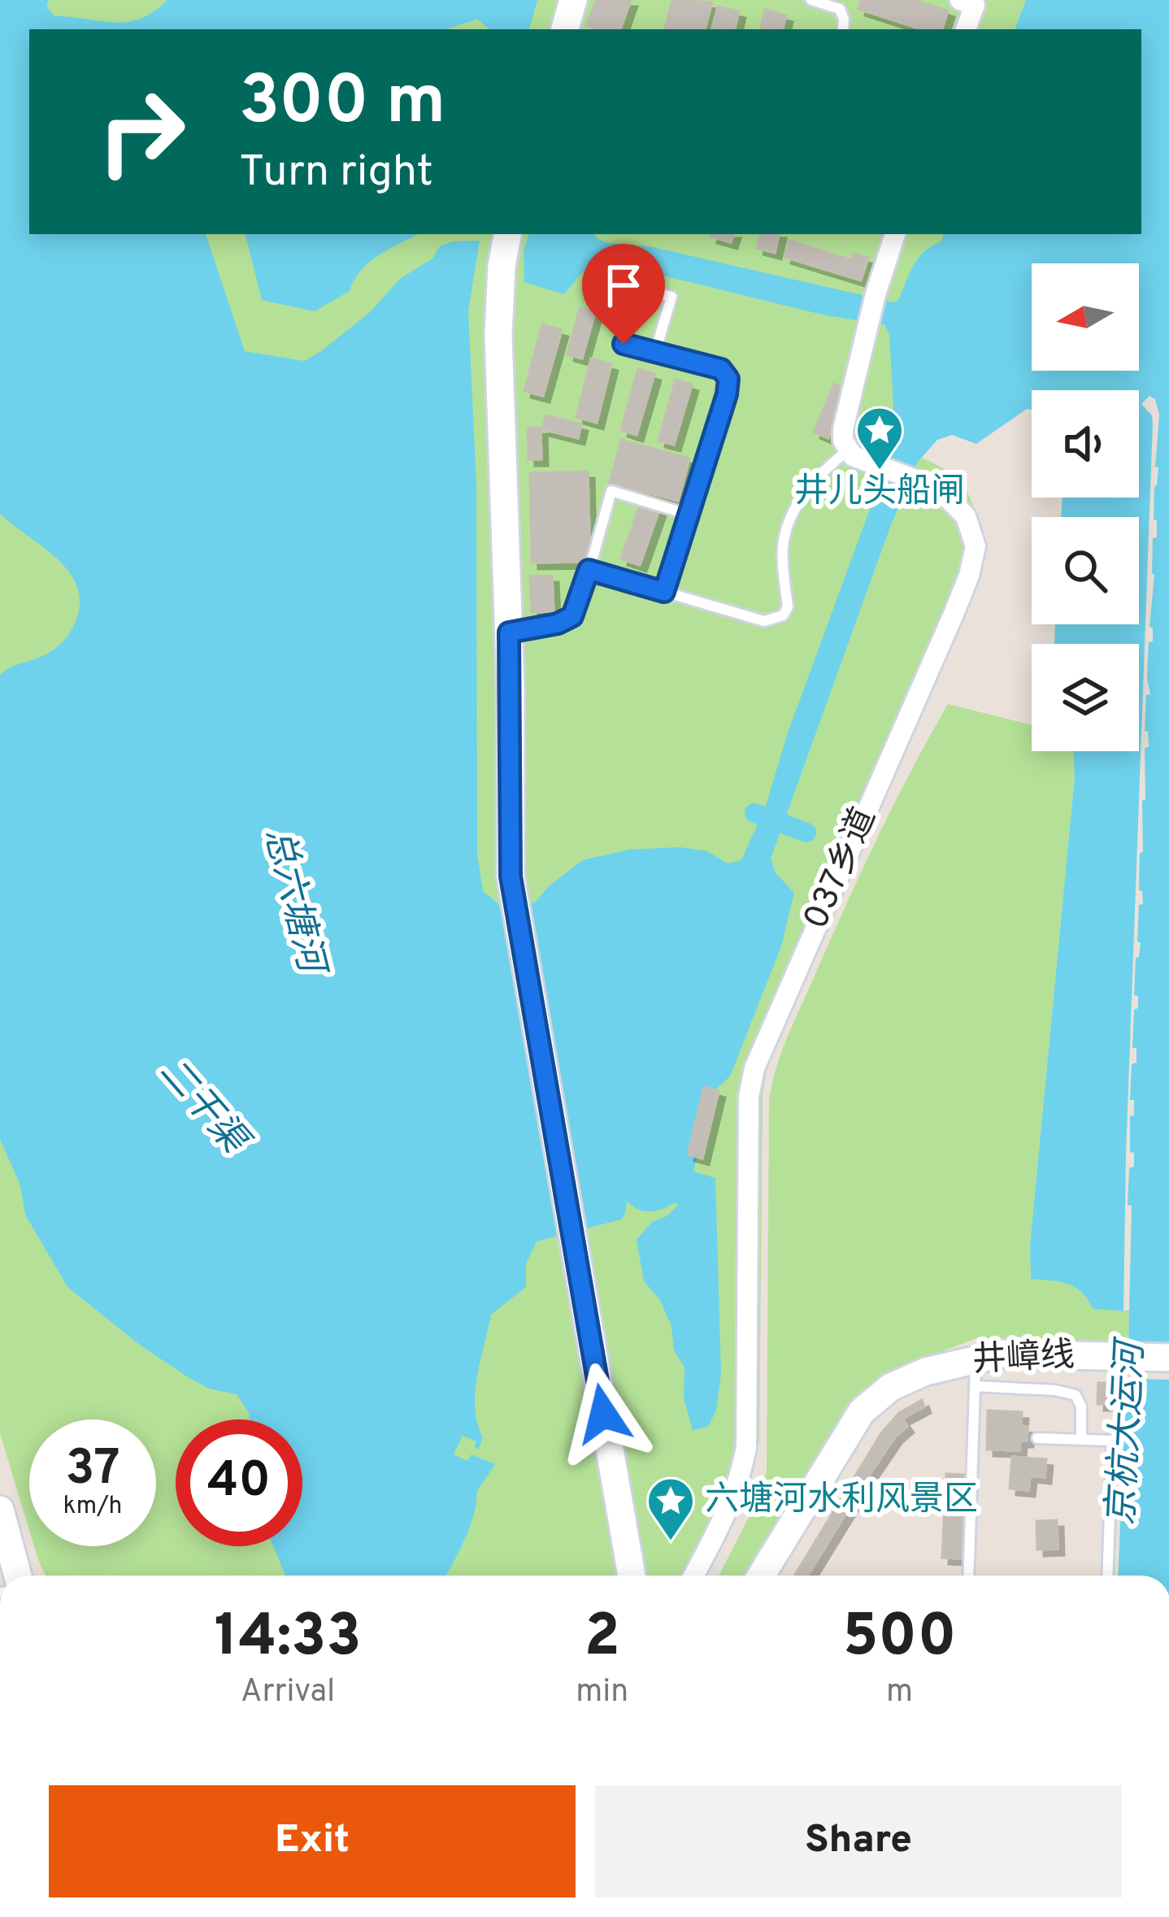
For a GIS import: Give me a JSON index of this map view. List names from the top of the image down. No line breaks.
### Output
{"streets":{"street":["037乡道","井嶂线"]},"water":["总六塘河","二干渠","京杭大运河"],"places":{"place":["井儿头船闸","六塘河水利风景区"]},"north":"left","page":{"turn":["300 m","Turn right"],"speed":"37 km/h","limit":"40","eta":["14:33","Arrival","2","min","500","m"],"buttons":["Exit","Share"]}}
